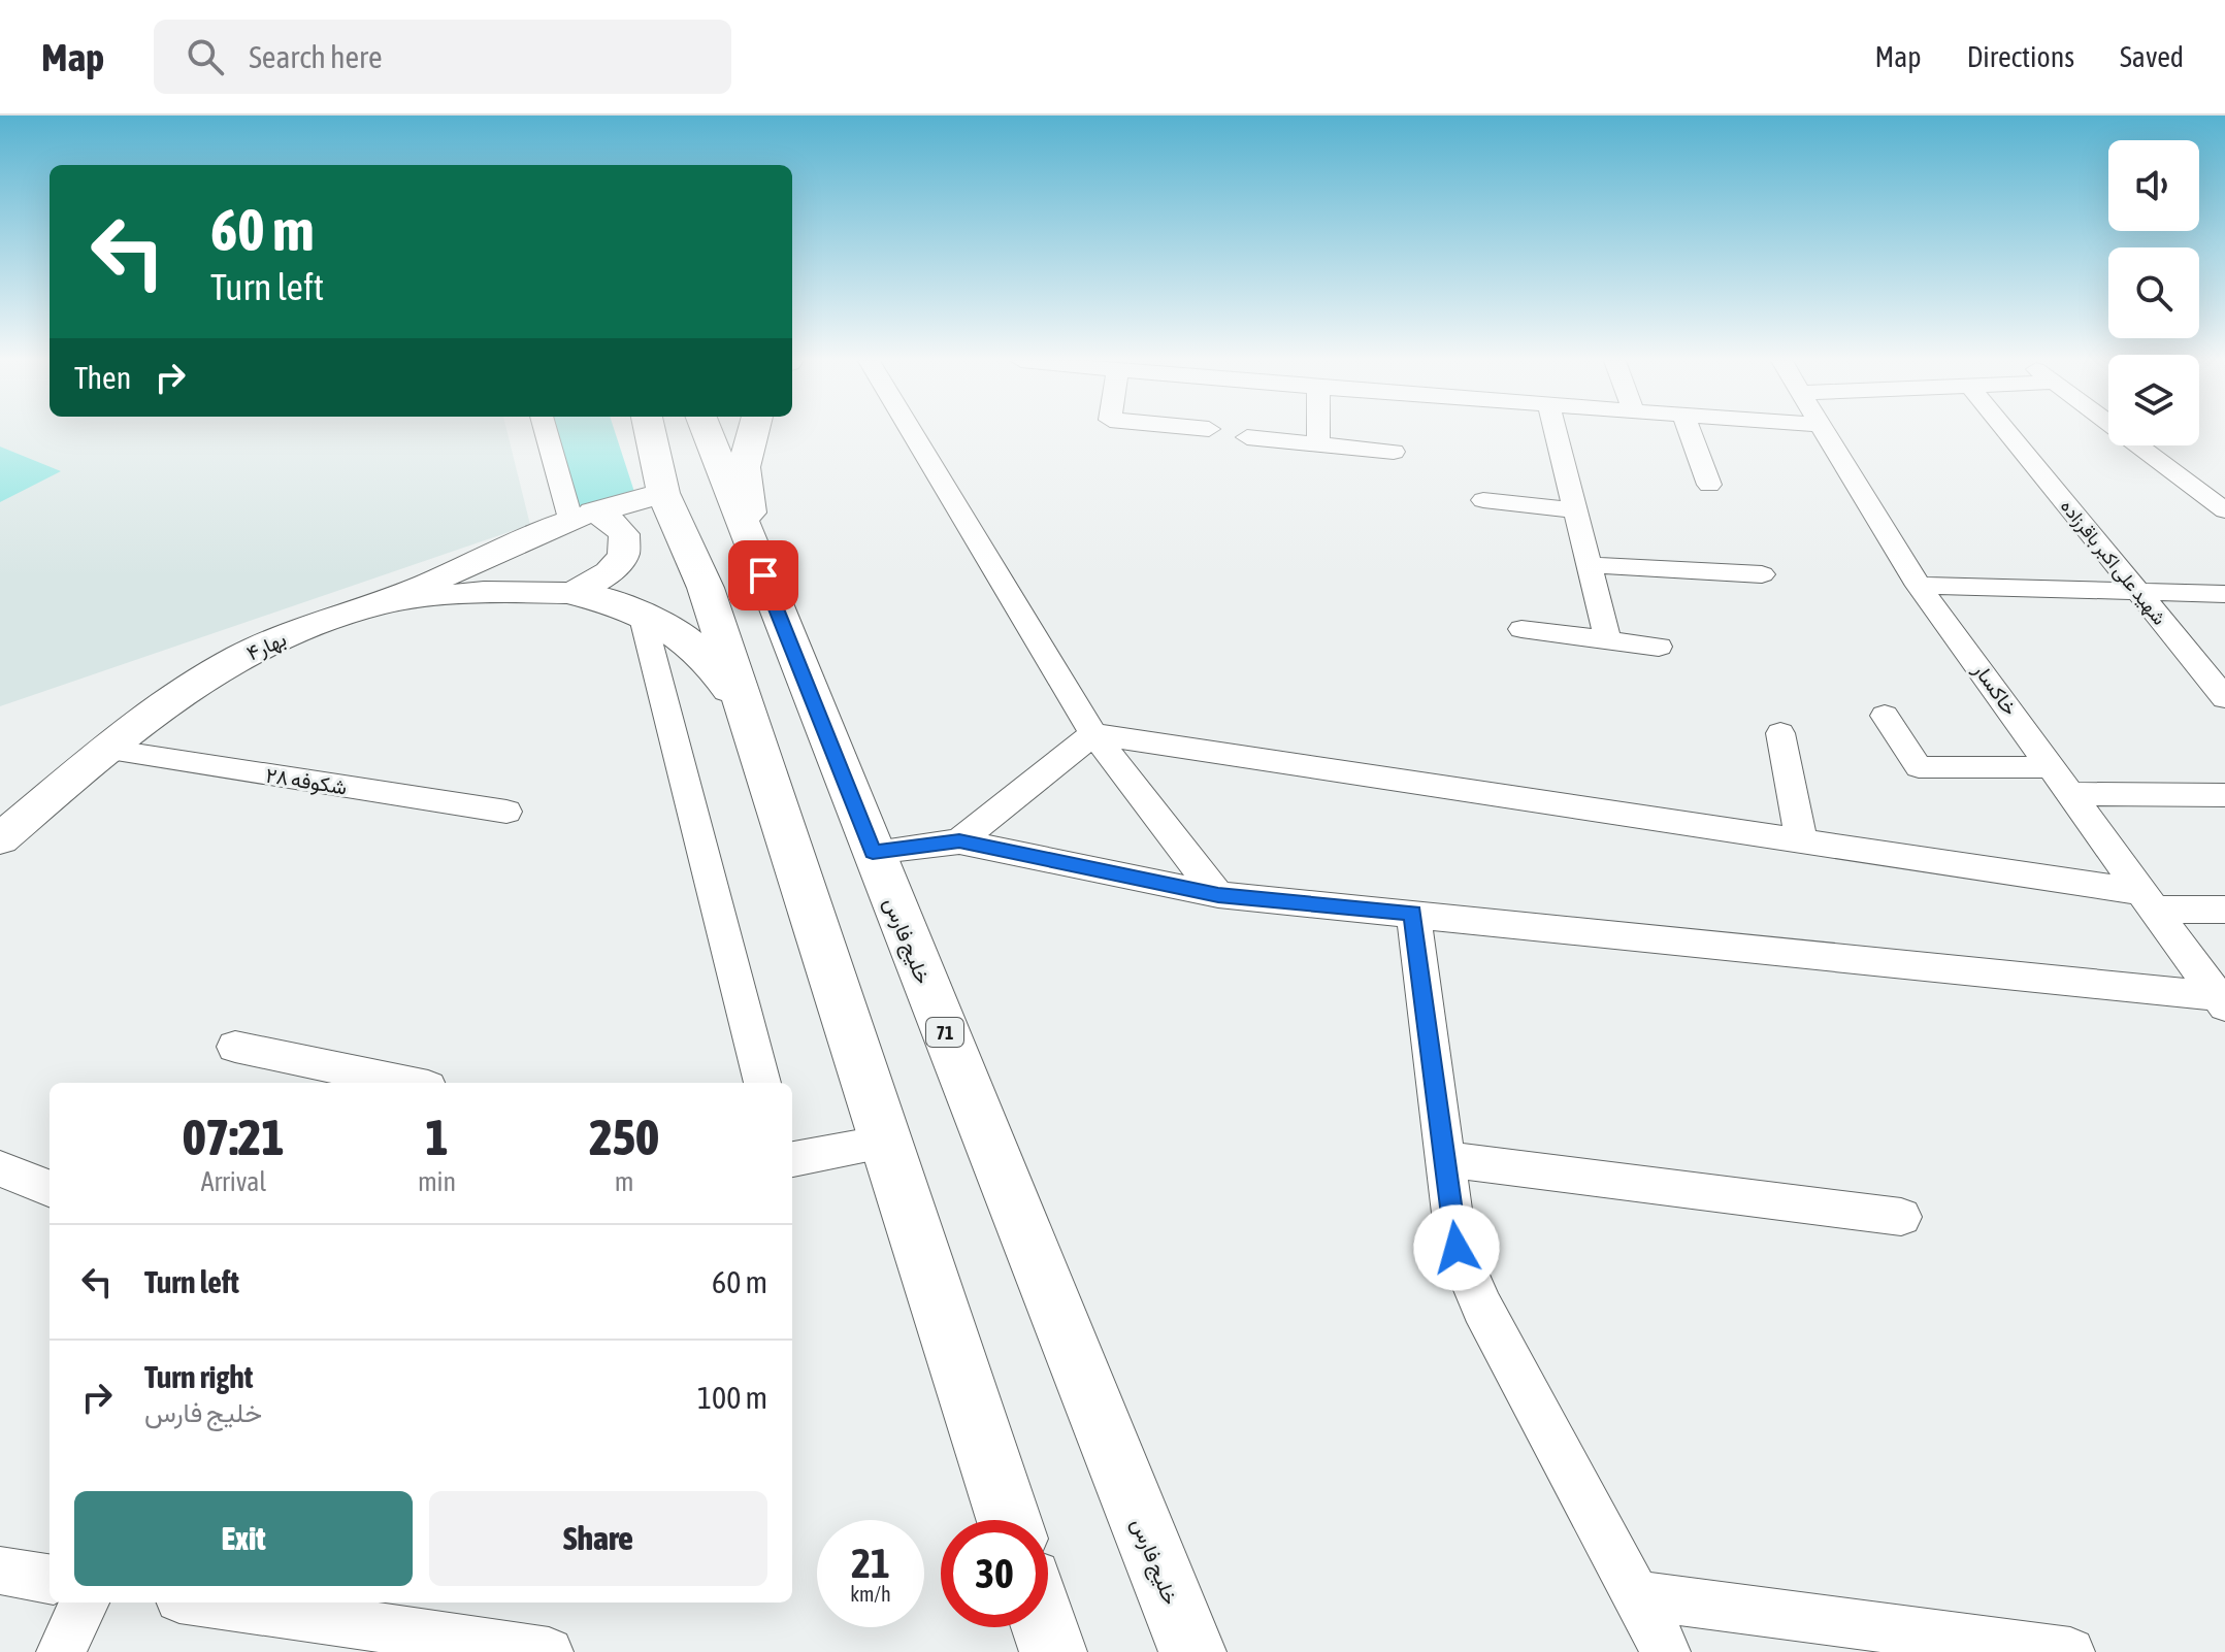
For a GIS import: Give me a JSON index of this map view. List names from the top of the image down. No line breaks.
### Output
{"streets":{"highway":["خلیج فارس","71"],"street":["شهید علی اکبر باقرزاده","بهار۴","خاکسار","شکوفه ۲۸"]},"crossings":[["بهار۴","شکوفه ۲۸"]],"page":{"header":"Map","search":"Search here","nav":["Map","Directions","Saved"],"turn":["60 m","Turn left"],"then":"Then","eta":["07:21","Arrival","1","min","250","m"],"list":[{"name":"Turn left","value":"60 m"},{"name":"Turn right","note":"خلیج فارس","value":"100 m"}],"buttons":["Exit","Share"],"speed":"21 km/h","limit":"30"}}
